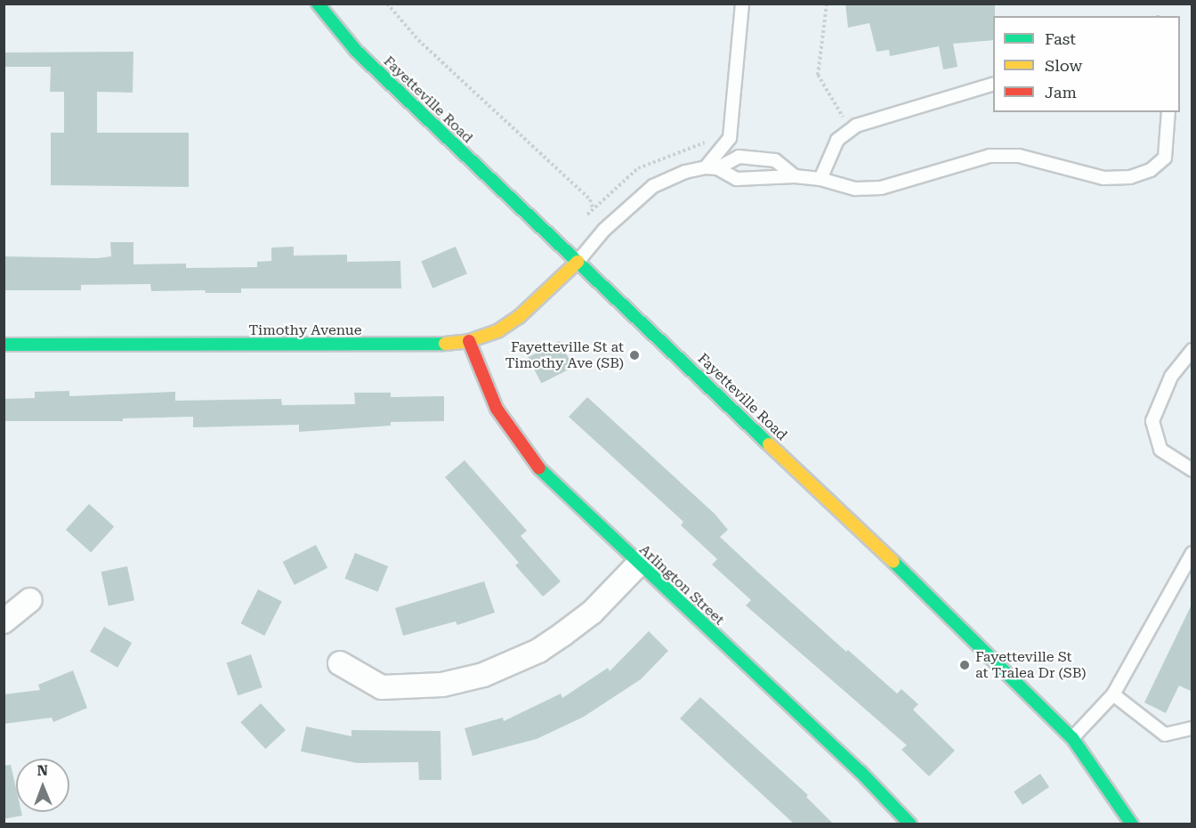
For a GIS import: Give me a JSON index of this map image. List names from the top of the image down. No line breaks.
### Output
{"streets":{"street":["Fayetteville Road","Timothy Avenue","Arlington Street"]},"crossings":[["Fayetteville Road","Timothy Avenue"],["Timothy Avenue","Arlington Street"]],"places":["Fayetteville St at Timothy Ave (SB)","Fayetteville St at Tralea Dr (SB)"],"legend":["Fast","Slow","Jam"],"north":"top"}
